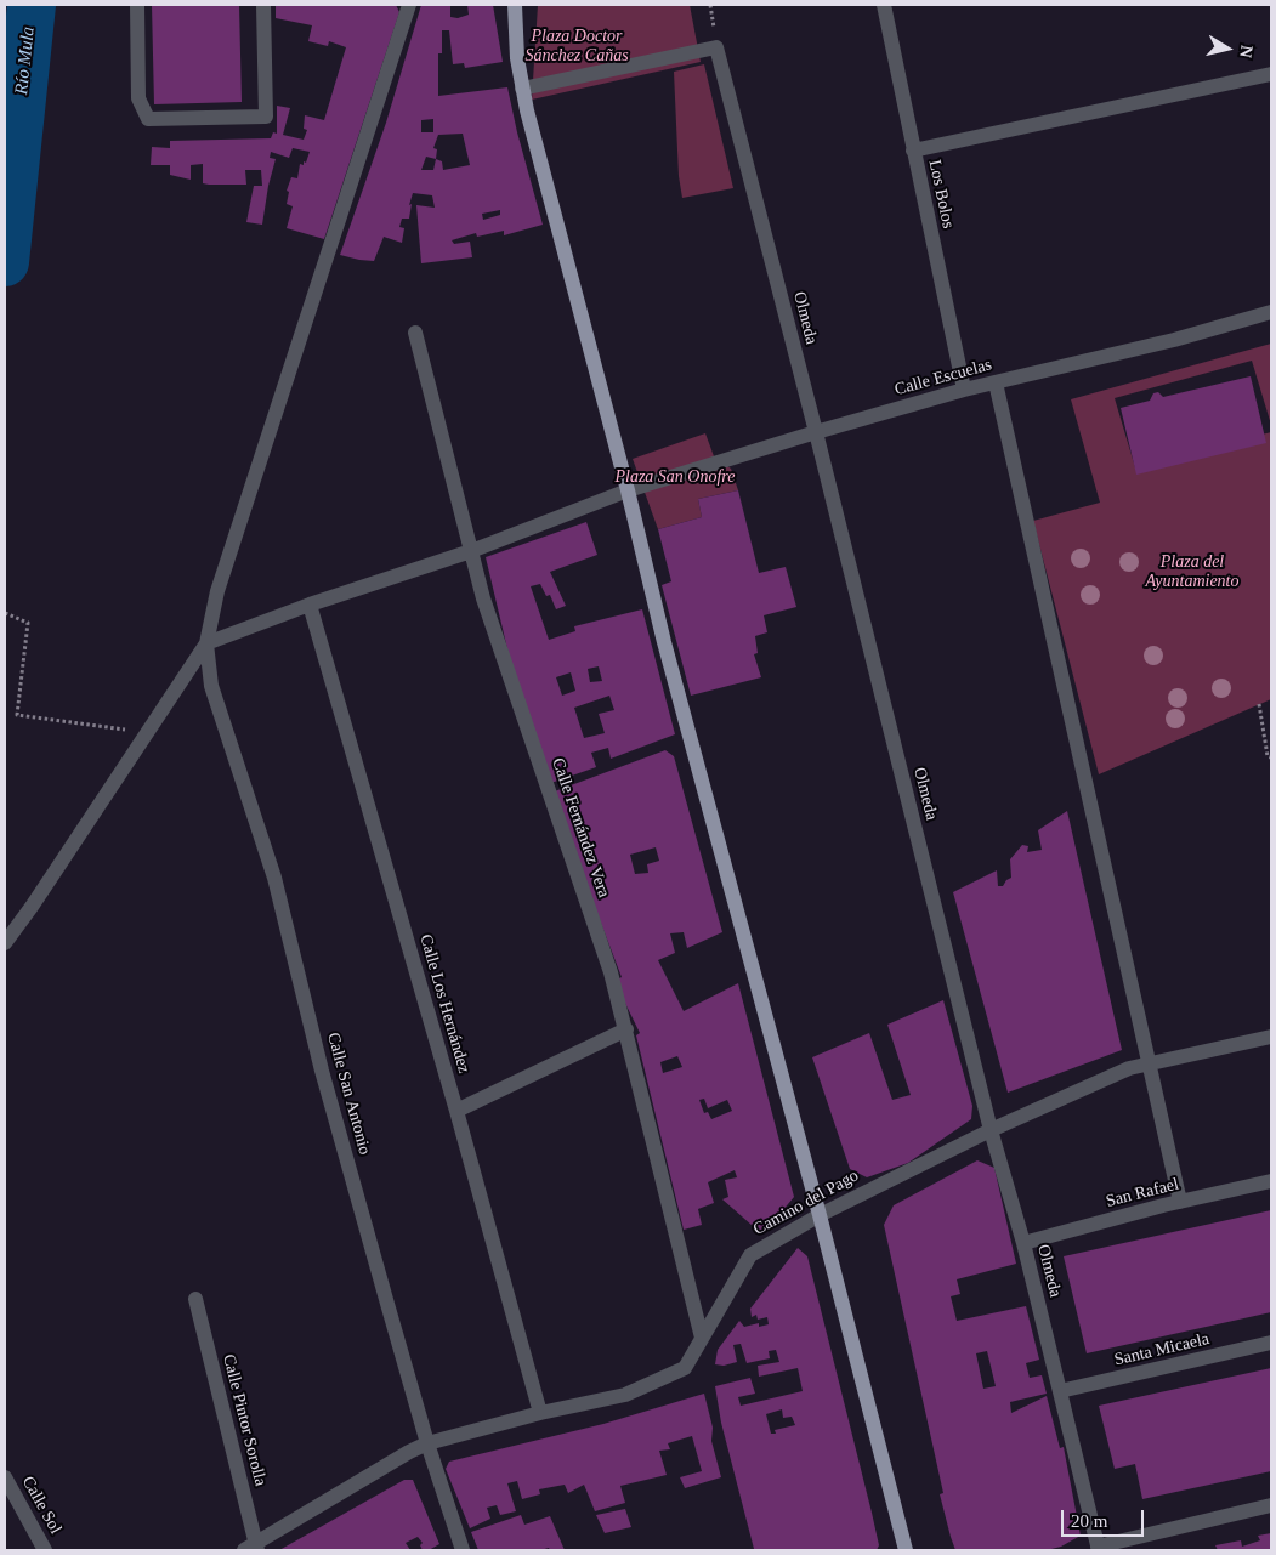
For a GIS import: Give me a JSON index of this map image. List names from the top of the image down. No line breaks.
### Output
{"streets":{"street":["Los Bolos","Olmeda","Calle Escuelas","Calle Fernández Vera","Calle Los Hernández","Calle San Antonio","San Rafael","Camino del Pago","Santa Micaela","Calle Pintor Sorolla","Calle Sol"]},"crossings":[["Los Bolos","Calle Escuelas"],["Olmeda","Calle Escuelas"],["Olmeda","San Rafael"],["Olmeda","Camino del Pago"],["Olmeda","Santa Micaela"],["Calle Escuelas","Calle Fernández Vera"],["Calle Escuelas","Calle Los Hernández"],["Calle Escuelas","Calle San Antonio"],["Calle Fernández Vera","Camino del Pago"],["Calle Los Hernández","Camino del Pago"],["Calle San Antonio","Camino del Pago"],["Camino del Pago","Calle Pintor Sorolla"]],"water":["Río Mula"],"parks":["Plaza Doctor Sánchez Cañas","Plaza San Onofre","Plaza del Ayuntamiento"],"scale_bar":"20 m","north":"right"}
